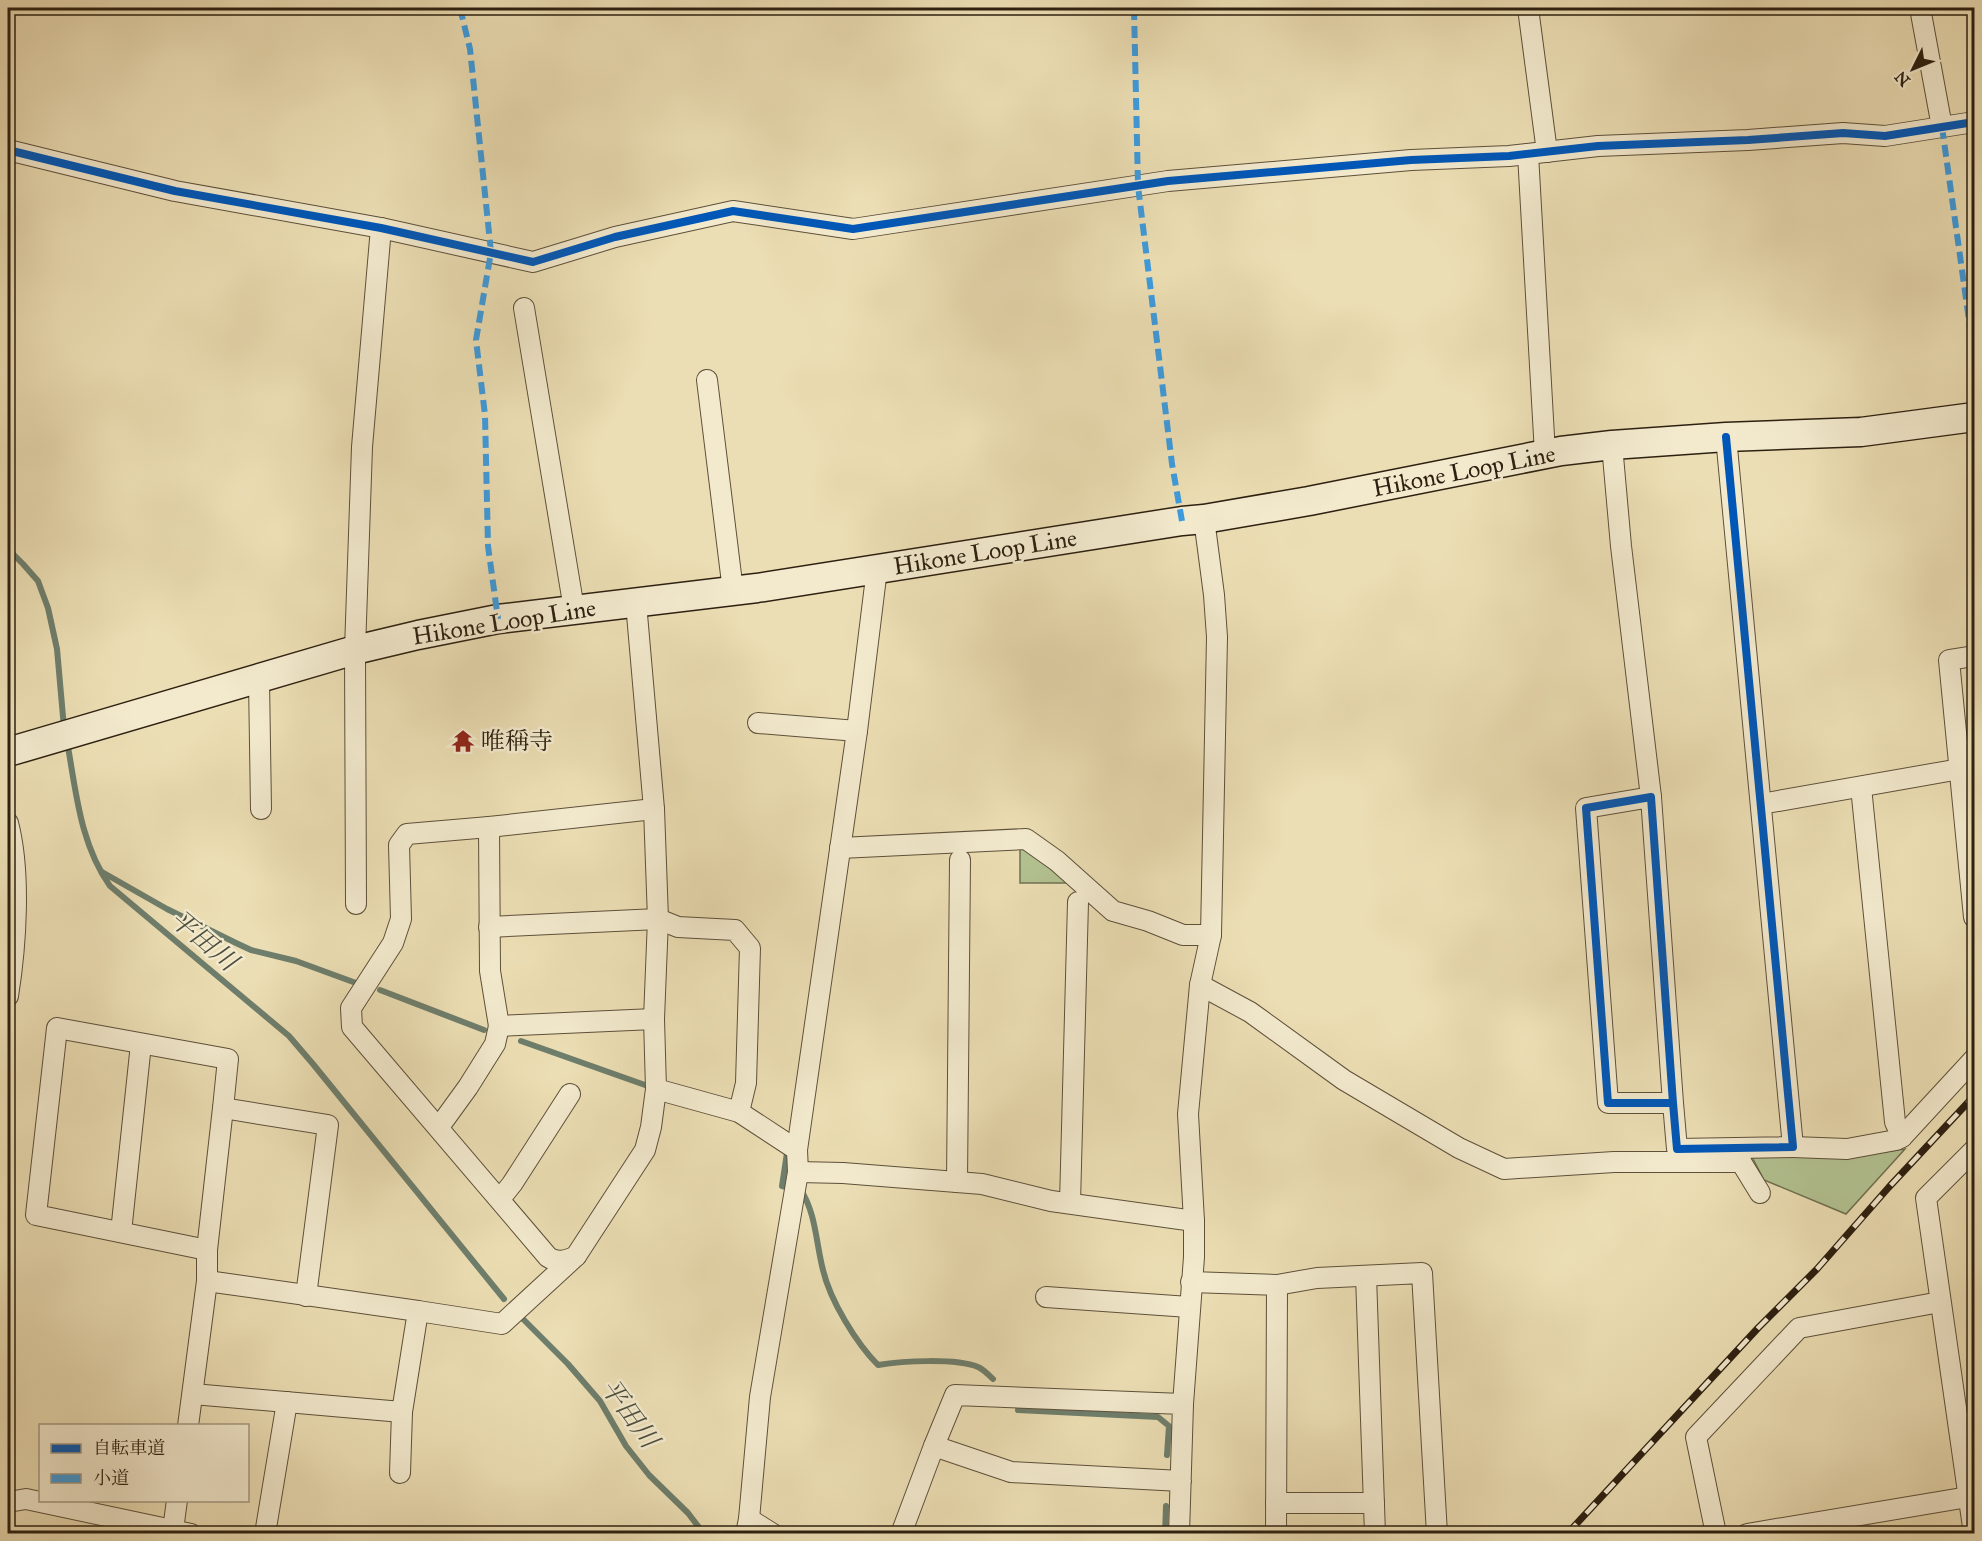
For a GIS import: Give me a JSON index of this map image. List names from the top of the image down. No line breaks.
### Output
{"streets":{"main road":["Hikone Loop Line"]},"water":["平田川"],"places":{"temple":["唯稱寺"]},"legend":["自転車道","小道"],"north":"bottom left"}
